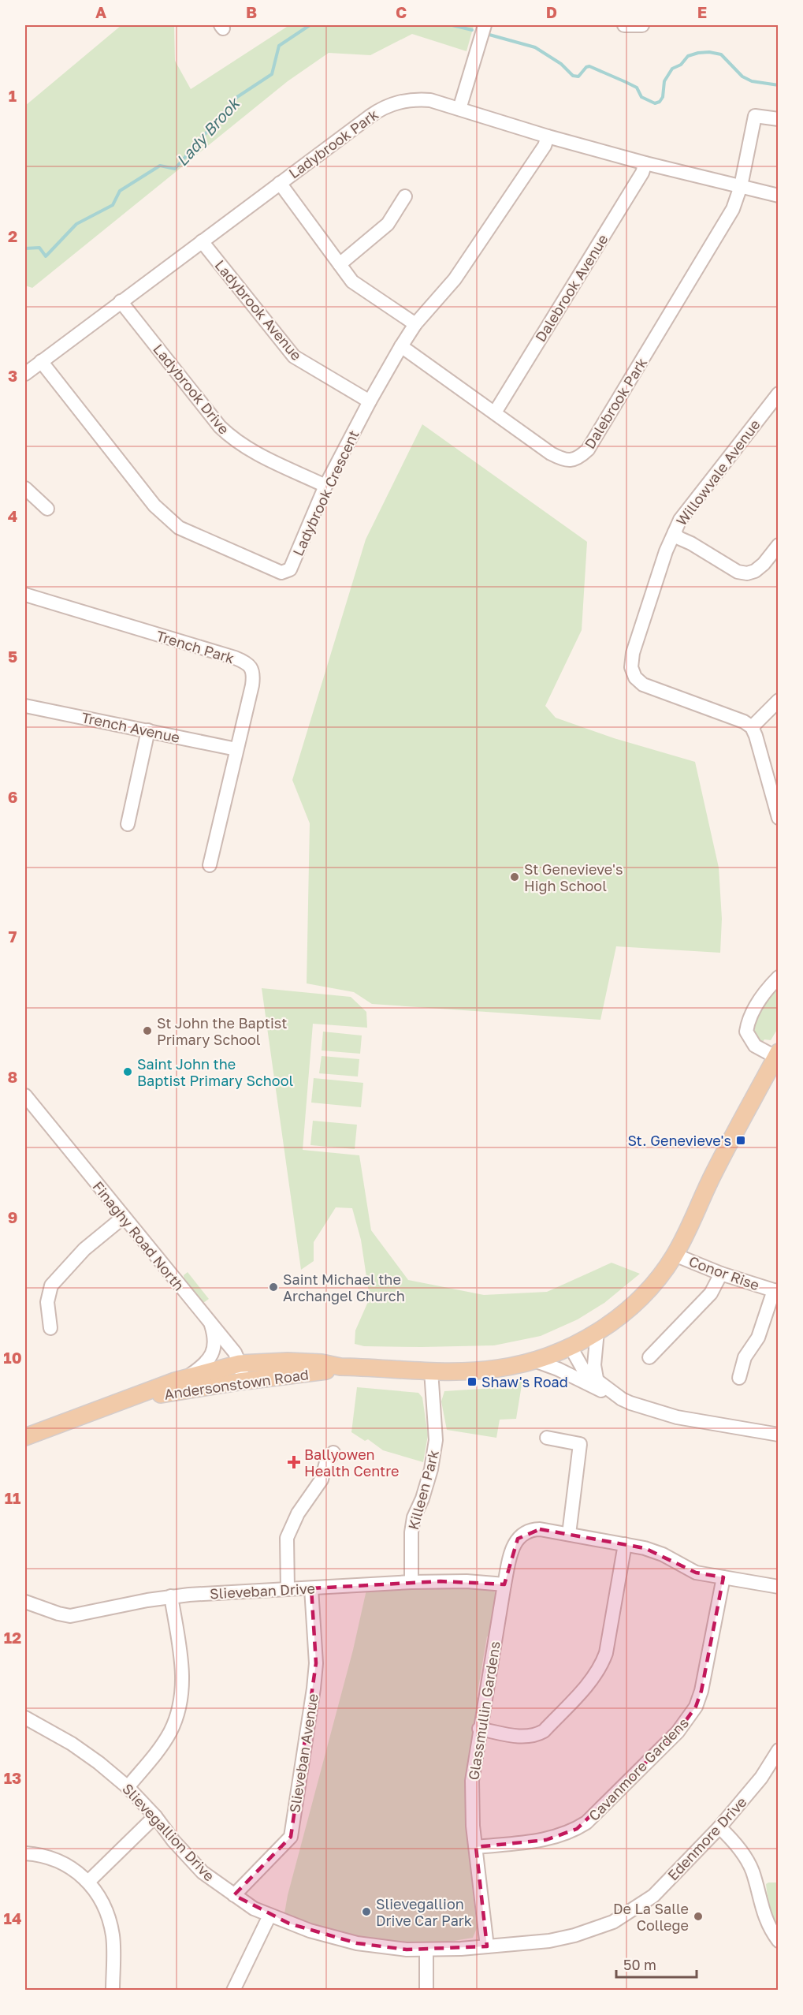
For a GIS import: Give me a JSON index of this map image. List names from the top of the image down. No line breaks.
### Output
{"streets":{"main road":["Andersonstown Road"],"street":["Ladybrook Park","Dalebrook Avenue","Ladybrook Avenue","Ladybrook Drive","Dalebrook Park","Willowvale Avenue","Ladybrook Crescent","Trench Park","Trench Avenue","Finaghy Road North","Conor Rise","Killeen Park","Slieveban Drive","Glassmullin Gardens","Slieveban Avenue","Cavanmore Gardens","Slievegallion Drive","Edenmore Drive"]},"crossings":[["Ladybrook Park","Dalebrook Avenue"],["Ladybrook Park","Ladybrook Avenue"],["Ladybrook Park","Ladybrook Drive"],["Ladybrook Park","Dalebrook Park"],["Ladybrook Park","Ladybrook Crescent"],["Dalebrook Avenue","Dalebrook Park"],["Ladybrook Avenue","Ladybrook Crescent"],["Ladybrook Drive","Ladybrook Crescent"],["Dalebrook Park","Ladybrook Crescent"],["Trench Park","Trench Avenue"],["Finaghy Road North","Andersonstown Road"],["Conor Rise","Andersonstown Road"],["Andersonstown Road","Killeen Park"],["Killeen Park","Slieveban Drive"],["Slieveban Drive","Glassmullin Gardens"],["Slieveban Drive","Slieveban Avenue"],["Glassmullin Gardens","Cavanmore Gardens"],["Glassmullin Gardens","Slievegallion Drive"],["Glassmullin Gardens","Edenmore Drive"],["Slieveban Avenue","Slievegallion Drive"],["Slievegallion Drive","Edenmore Drive"]],"water":["Lady Brook"],"places":{"other":["St Genevieve's High School","St John the Baptist Primary School","Saint John the Baptist Primary School","Saint Michael the Archangel Church","Slievegallion Drive Car Park","De La Salle College"],"transit":["St. Genevieve's","Shaw's Road"],"health":["Ballyowen Health Centre"]},"scale_bar":"50 m","grid":{"columns":["A","B","C","D","E"],"rows":["1","2","3","4","5","6","7","8","9","10","11","12","13","14"]}}
